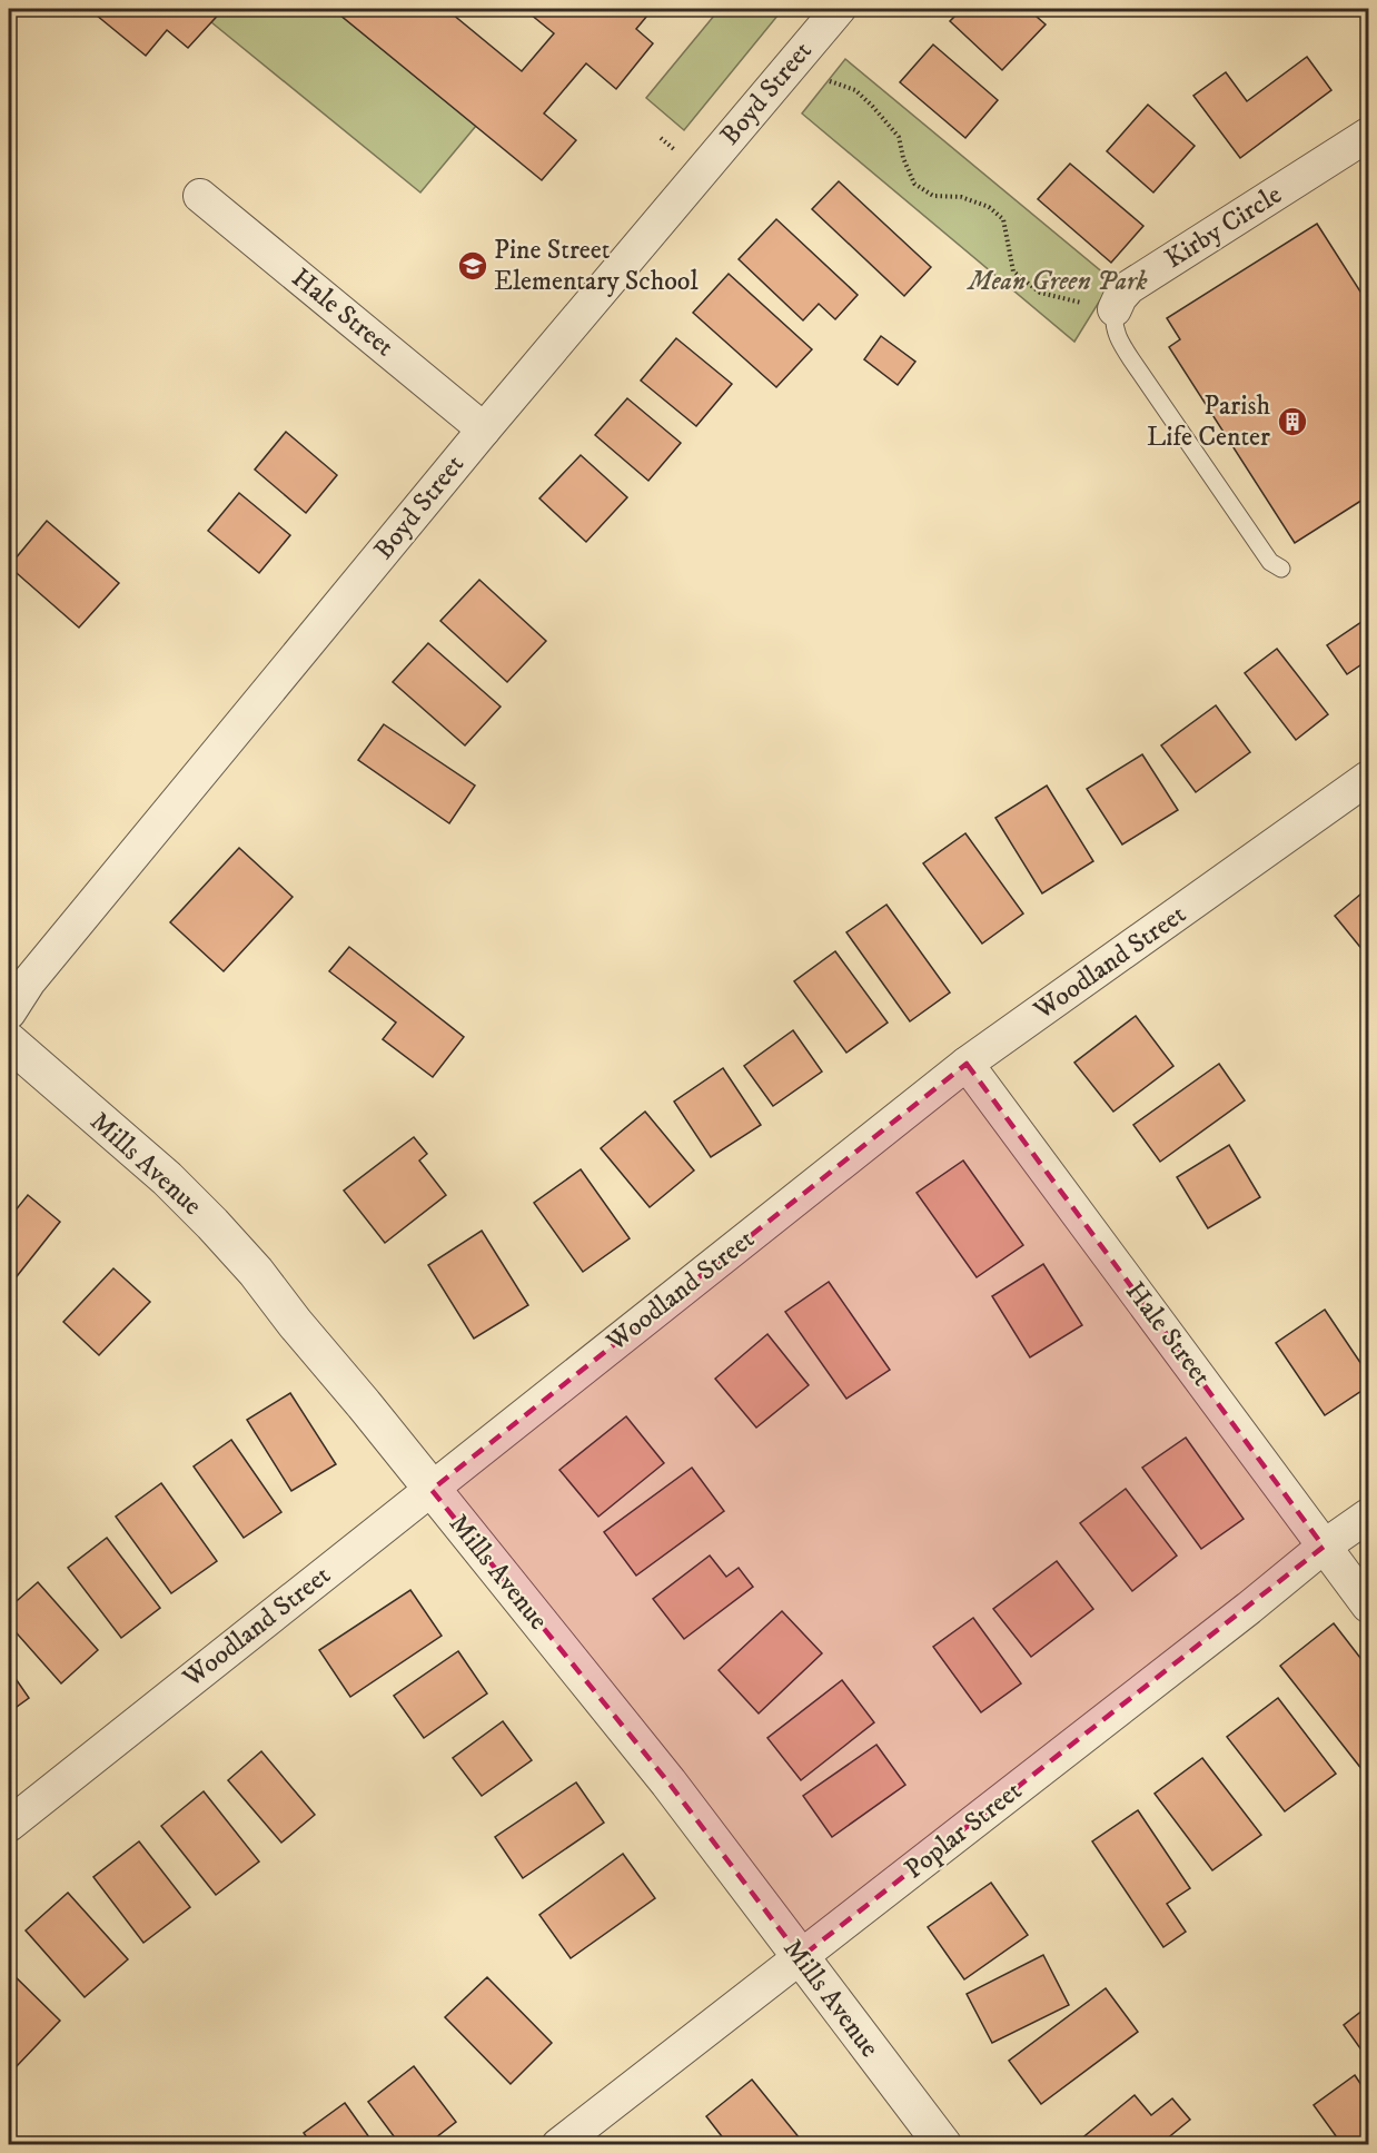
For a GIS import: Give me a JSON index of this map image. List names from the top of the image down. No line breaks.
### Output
{"streets":{"street":["Boyd Street","Kirby Circle","Hale Street","Woodland Street","Mills Avenue","Poplar Street"]},"crossings":[["Boyd Street","Hale Street"],["Hale Street","Woodland Street"],["Hale Street","Poplar Street"],["Woodland Street","Mills Avenue"],["Mills Avenue","Poplar Street"]],"parks":["Mean Green Park"],"places":{"school or university":["Pine Street Elementary School"],"building":["Parish Life Center"]}}
